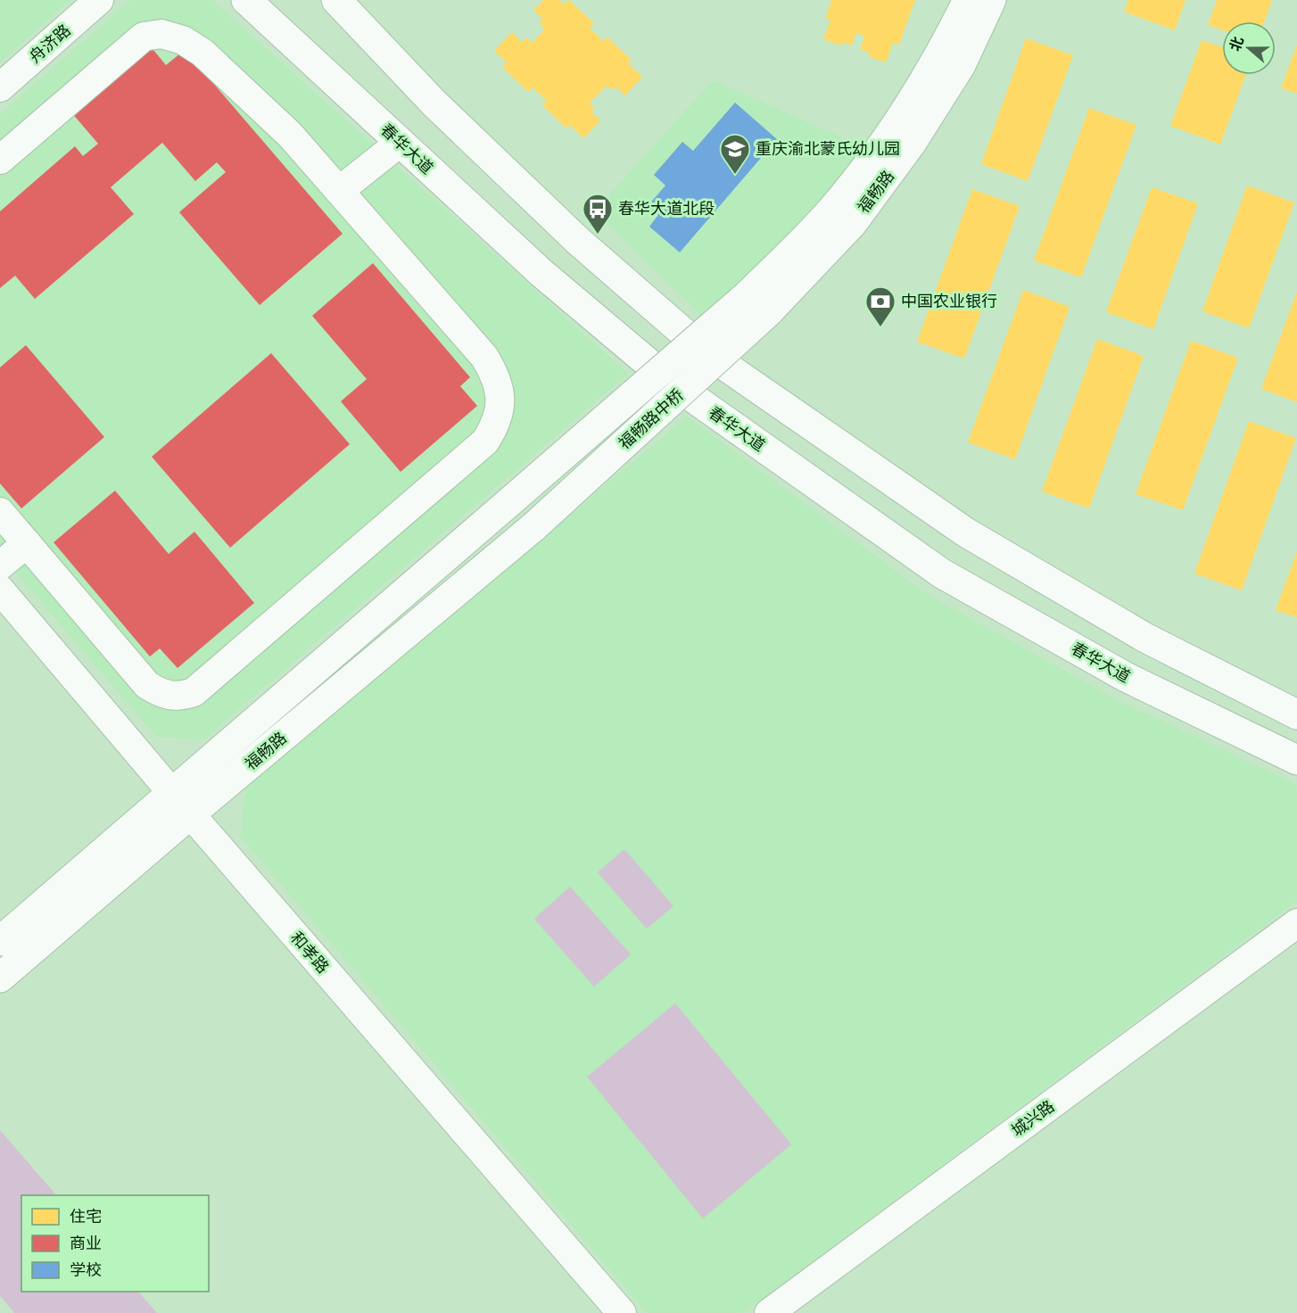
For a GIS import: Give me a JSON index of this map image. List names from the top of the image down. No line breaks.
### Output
{"streets":{"main road":["春华大道","福畅路","福畅路中桥"],"street":["舟济路","和孝路","城兴路"]},"crossings":[["福畅路","福畅路中桥"],["福畅路","和孝路"]],"places":{"school or university":["重庆渝北蒙氏幼儿园"],"bus stop":["春华大道北段"],"bank":["中国农业银行"]},"legend":["住宅","商业","学校"],"north":"left"}
